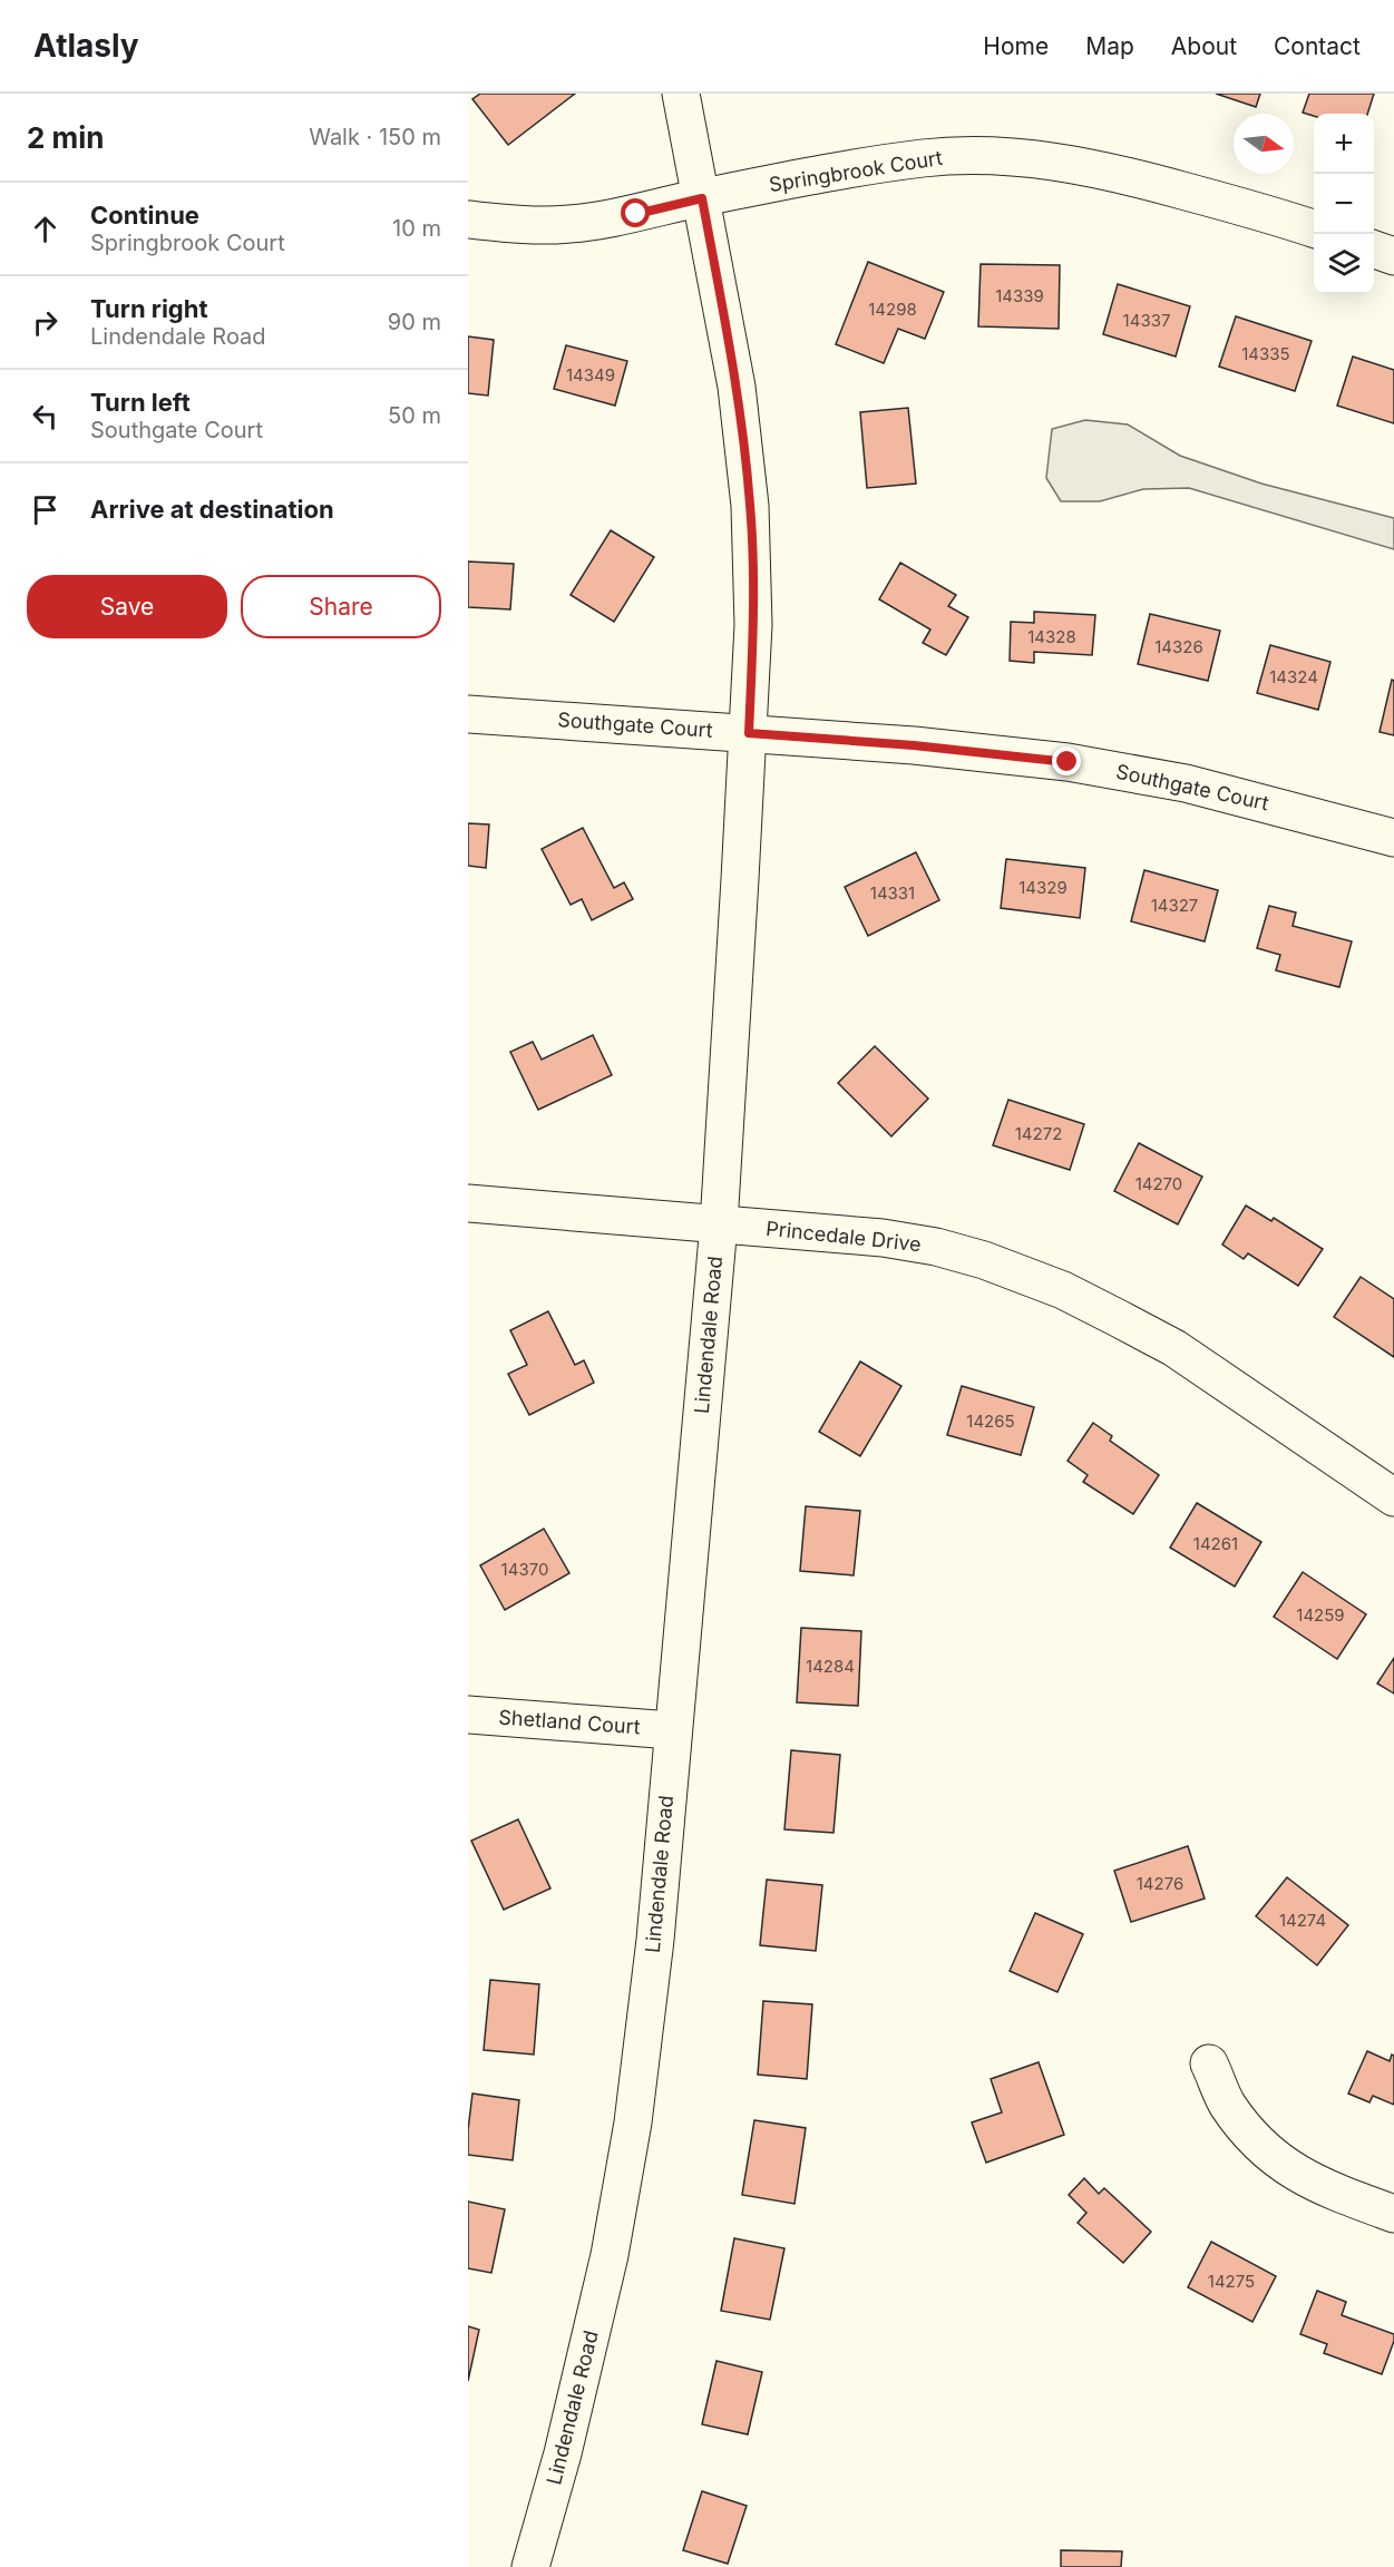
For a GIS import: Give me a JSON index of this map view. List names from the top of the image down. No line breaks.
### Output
{"streets":{"street":["Springbrook Court","Southgate Court","Princedale Drive","Lindendale Road","Shetland Court"]},"crossings":[["Springbrook Court","Lindendale Road"],["Southgate Court","Lindendale Road"],["Princedale Drive","Lindendale Road"],["Lindendale Road","Shetland Court"]],"house_numbers":["14339","14298","14337","14335","14349","14328","14326","14324","14329","14331","14327","14272","14270","14265","14261","14370","14259","14284","14276","14274","14275"],"north":"right","page":{"header":"Atlasly","nav":["Home","Map","About","Contact"],"heading":["2 min","Walk · 150 m"],"map_buttons":["+","−"],"list":[["Continue","Springbrook Court","10 m"],["Turn right","Lindendale Road","90 m"],["Turn left","Southgate Court","50 m"],"Arrive at destination"],"buttons":["Save","Share"]}}
